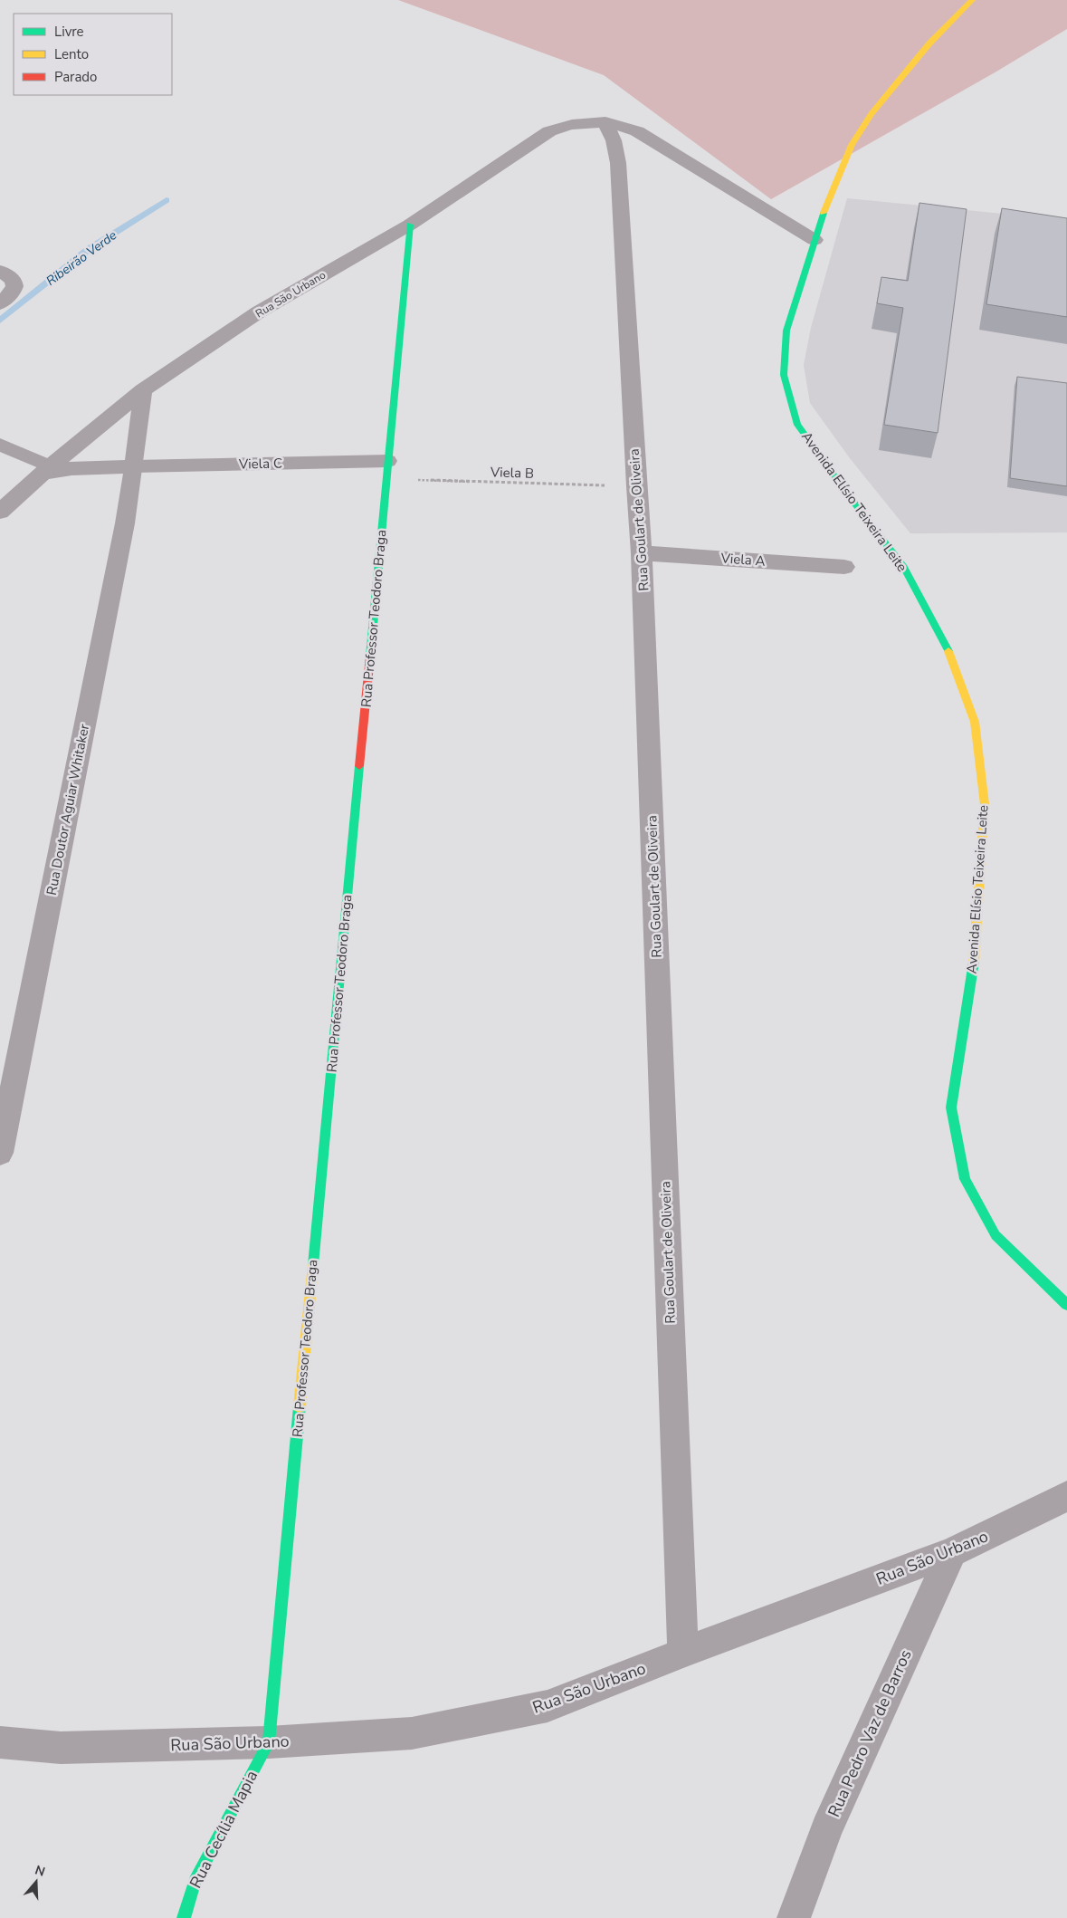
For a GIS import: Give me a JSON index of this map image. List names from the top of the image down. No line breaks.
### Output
{"streets":{"main road":["Avenida Elísio Teixeira Leite","Rua Professor Teodoro Braga","Rua Cecília Mapia"],"street":["Rua São Urbano","Rua Goulart de Oliveira","Viela A","Rua Doutor Aguiar Whitaker","Rua Pedro Vaz de Barros"],"lane":["Viela C"],"path":["Viela B"]},"crossings":[["Rua São Urbano","Avenida Elísio Teixeira Leite"],["Rua São Urbano","Rua Goulart de Oliveira"],["Rua São Urbano","Rua Professor Teodoro Braga"],["Rua São Urbano","Rua Doutor Aguiar Whitaker"],["Rua São Urbano","Rua Pedro Vaz de Barros"],["Rua São Urbano","Rua Cecília Mapia"],["Viela C","Rua Professor Teodoro Braga"],["Viela C","Rua Doutor Aguiar Whitaker"],["Viela B","Rua Goulart de Oliveira"],["Viela B","Rua Professor Teodoro Braga"],["Rua Goulart de Oliveira","Viela A"],["Rua Professor Teodoro Braga","Rua Cecília Mapia"]],"water":["Ribeirão Verde"],"legend":["Livre","Lento","Parado"],"north":"top"}
